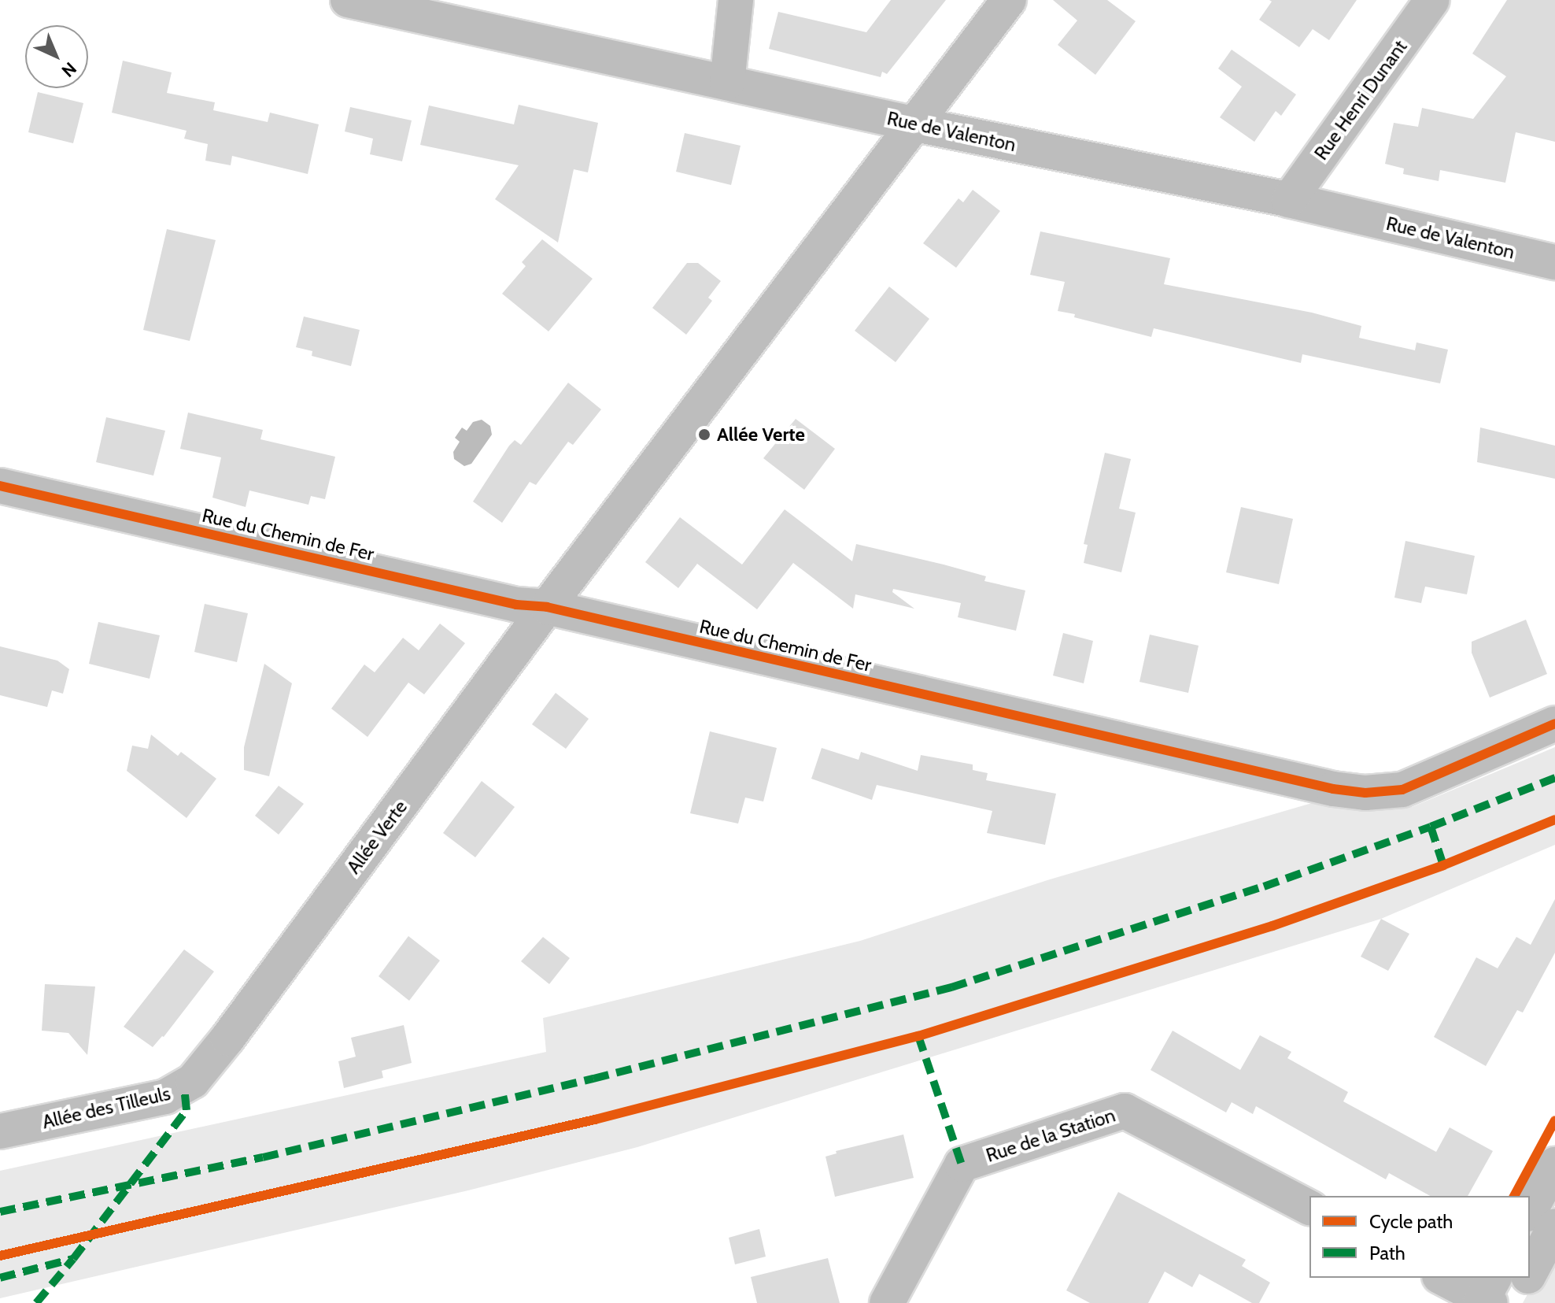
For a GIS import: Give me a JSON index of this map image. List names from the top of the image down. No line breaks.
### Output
{"streets":{"street":["Rue Henri Dunant","Rue de Valenton","Rue du Chemin de Fer","Allée Verte","Allée des Tilleuls","Rue de la Station"]},"crossings":[["Rue Henri Dunant","Rue de Valenton"],["Rue de Valenton","Allée Verte"],["Rue du Chemin de Fer","Allée Verte"],["Allée Verte","Allée des Tilleuls"]],"places":["Allée Verte"],"legend":["Cycle path","Path"],"north":"bottom right"}
